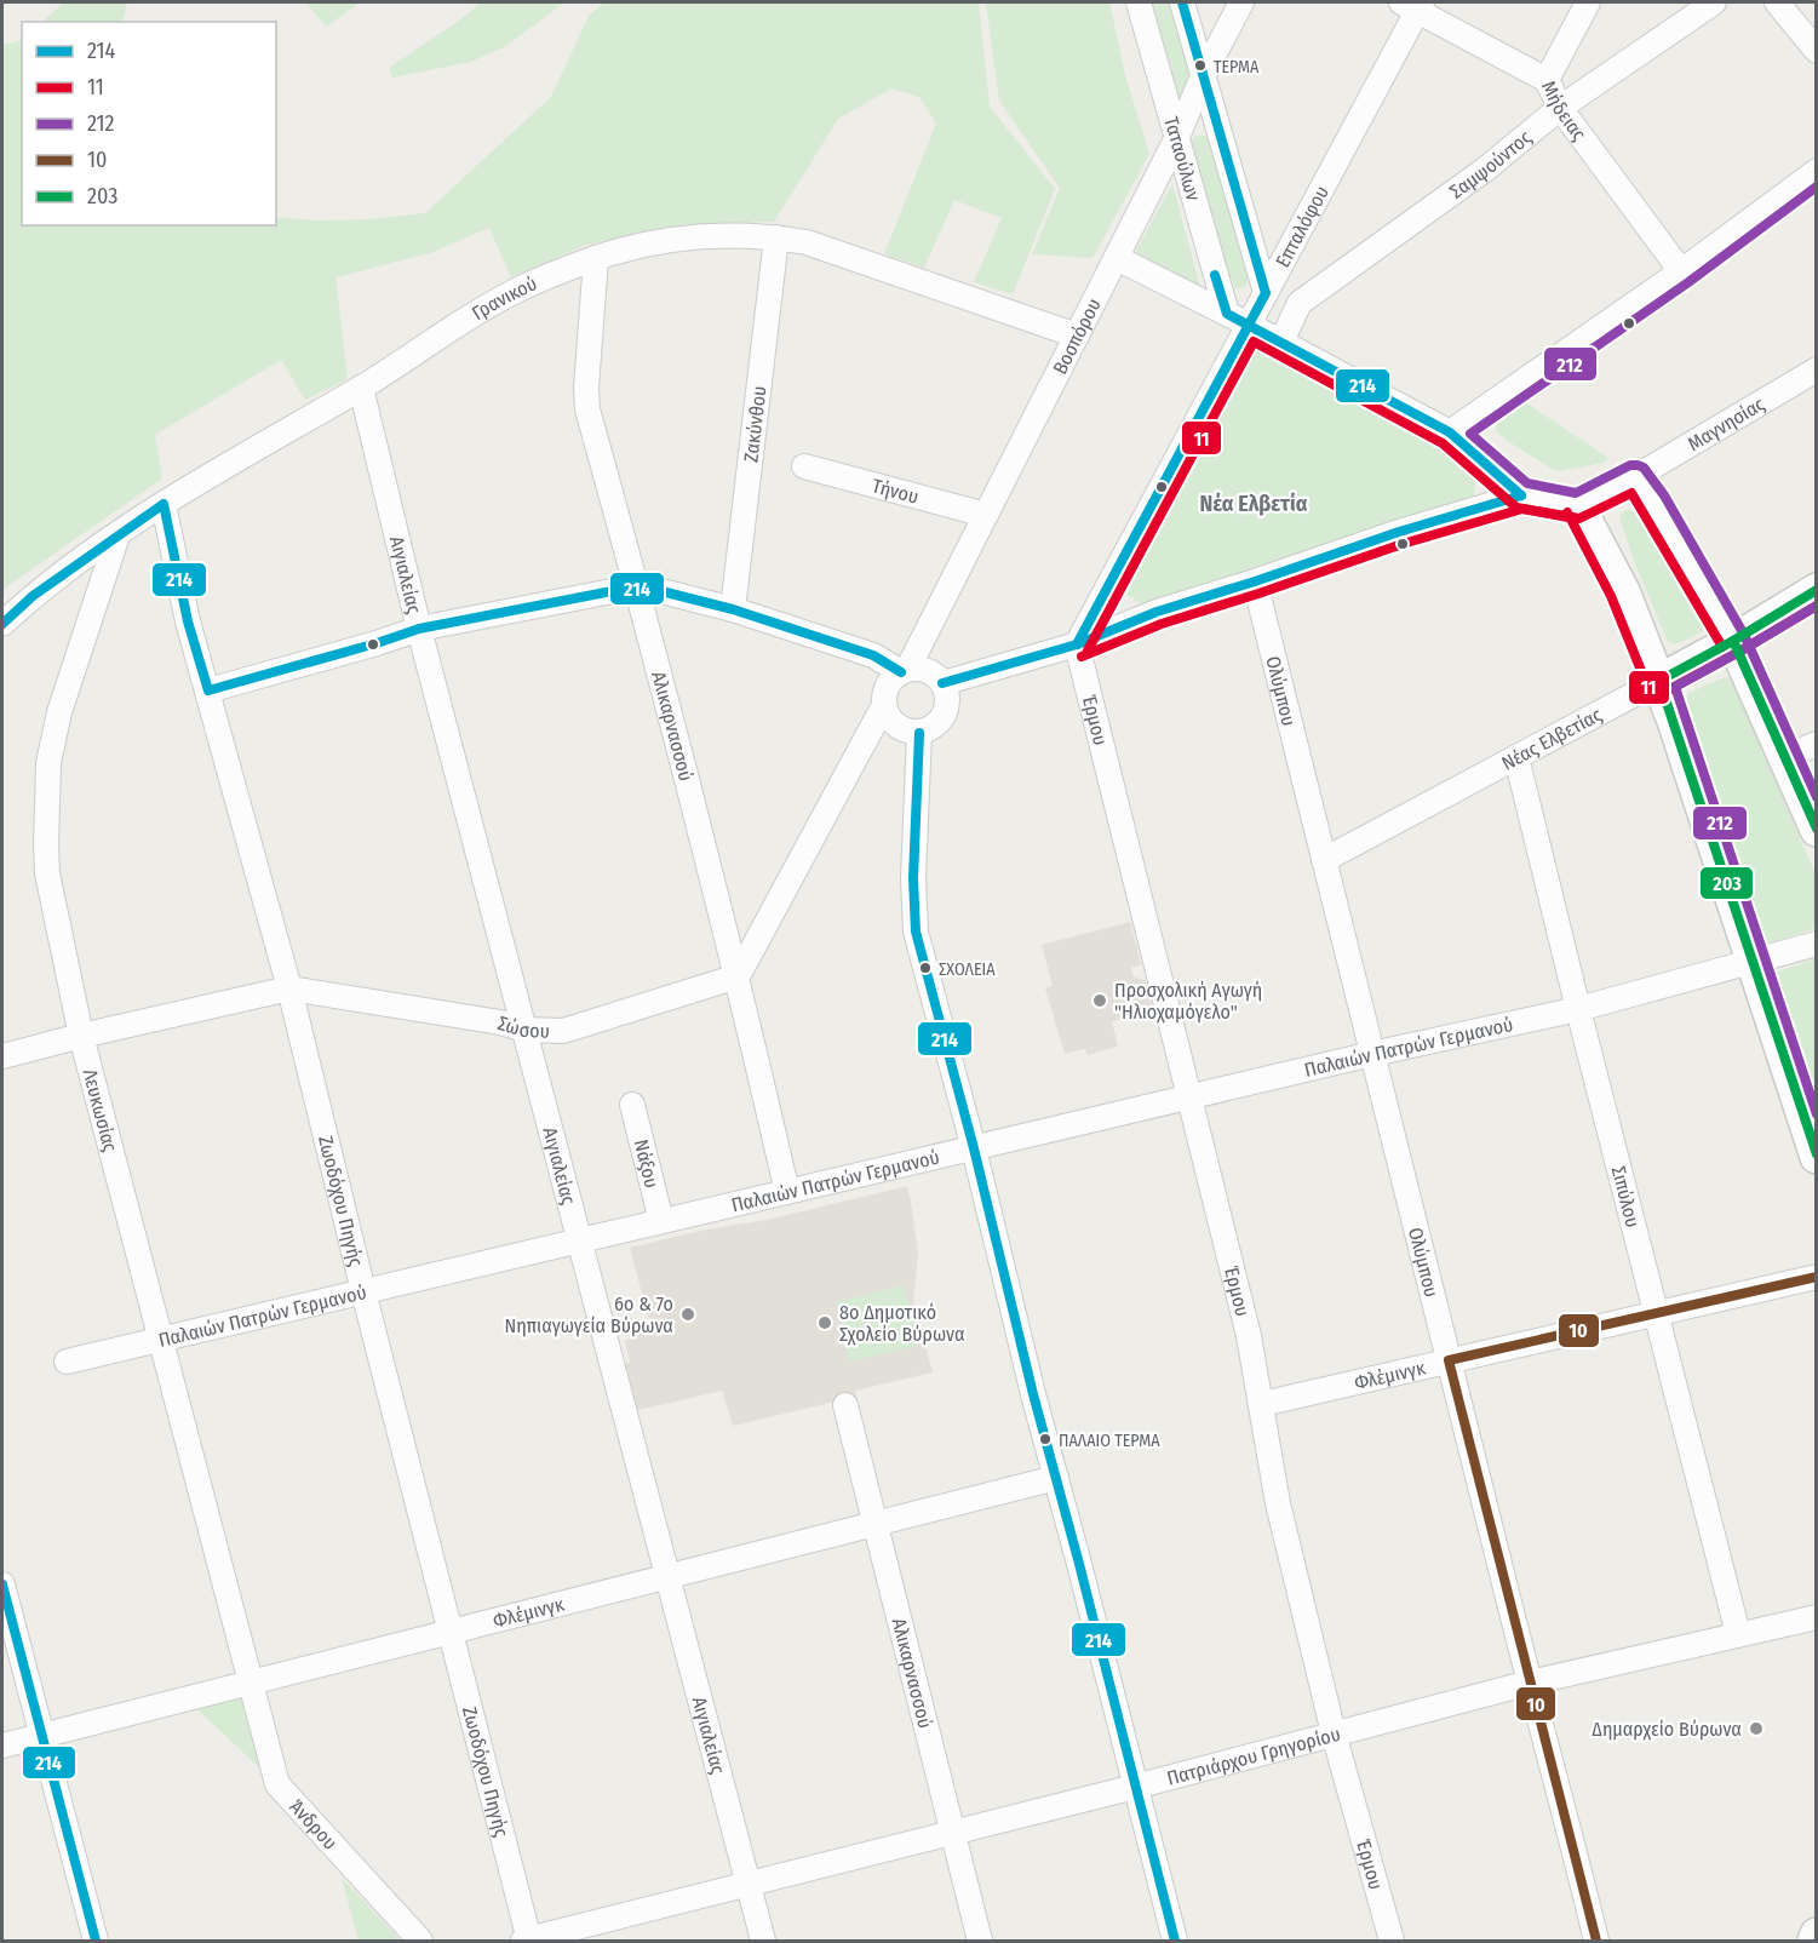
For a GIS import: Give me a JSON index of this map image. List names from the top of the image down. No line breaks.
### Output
{"streets":{"street":["Μήδειας","Ταταούλων","Σαμψούντος","Επταλόφου","Γρανικού","Βοσπόρου","Ζακύνθου","Μαγνησίας","Τήνου","Αιγιαλείας","Ολύμπου","Έρμου","Αλικαρνασσού","Νέας Ελβετίας","Σώσου","Παλαιών Πατρών Γερμανού","Λευκωσίας","Νάξου","Σιπύλου","Ζωοδόχου Πηγής","Φλέμινγκ","Πατριάρχου Γρηγορίου","Άνδρου"]},"crossings":[["Μήδειας","Σαμψούντος"],["Μήδειας","Επταλόφου"],["Ταταούλων","Βοσπόρου"],["Επταλόφου","Έρμου"],["Γρανικού","Βοσπόρου"],["Γρανικού","Ζακύνθου"],["Γρανικού","Αιγιαλείας"],["Γρανικού","Αλικαρνασσού"],["Γρανικού","Λευκωσίας"],["Γρανικού","Ζωοδόχου Πηγής"],["Βοσπόρου","Τήνου"],["Αιγιαλείας","Σώσου"],["Αιγιαλείας","Παλαιών Πατρών Γερμανού"],["Αιγιαλείας","Φλέμινγκ"],["Αιγιαλείας","Πατριάρχου Γρηγορίου"],["Ολύμπου","Νέας Ελβετίας"],["Ολύμπου","Παλαιών Πατρών Γερμανού"],["Ολύμπου","Φλέμινγκ"],["Ολύμπου","Πατριάρχου Γρηγορίου"],["Έρμου","Παλαιών Πατρών Γερμανού"],["Έρμου","Φλέμινγκ"],["Έρμου","Πατριάρχου Γρηγορίου"],["Αλικαρνασσού","Σώσου"],["Αλικαρνασσού","Παλαιών Πατρών Γερμανού"],["Αλικαρνασσού","Φλέμινγκ"],["Αλικαρνασσού","Πατριάρχου Γρηγορίου"],["Νέας Ελβετίας","Σιπύλου"],["Σώσου","Λευκωσίας"],["Σώσου","Ζωοδόχου Πηγής"],["Παλαιών Πατρών Γερμανού","Λευκωσίας"],["Παλαιών Πατρών Γερμανού","Νάξου"],["Παλαιών Πατρών Γερμανού","Σιπύλου"],["Παλαιών Πατρών Γερμανού","Ζωοδόχου Πηγής"],["Λευκωσίας","Φλέμινγκ"],["Λευκωσίας","Άνδρου"],["Σιπύλου","Φλέμινγκ"],["Σιπύλου","Πατριάρχου Γρηγορίου"],["Ζωοδόχου Πηγής","Φλέμινγκ"],["Ζωοδόχου Πηγής","Πατριάρχου Γρηγορίου"],["Φλέμινγκ","Άνδρου"]],"districts":["Νέα Ελβετία"],"places":["ΤΕΡΜΑ","ΣΧΟΛΕΙΑ","Προσχολική Αγωγή \"Ηλιοχαμόγελο\"","6ο & 7ο Νηπιαγωγεία Βύρωνα","8ο Δημοτικό Σχολείο Βύρωνα","ΠΑΛΑΙΟ ΤΕΡΜΑ","Δημαρχείο Βύρωνα"],"lines":["transit line 214","transit line 212","transit line 11","transit line 203","transit line 10"],"legend":["214","11","212","10","203"]}
